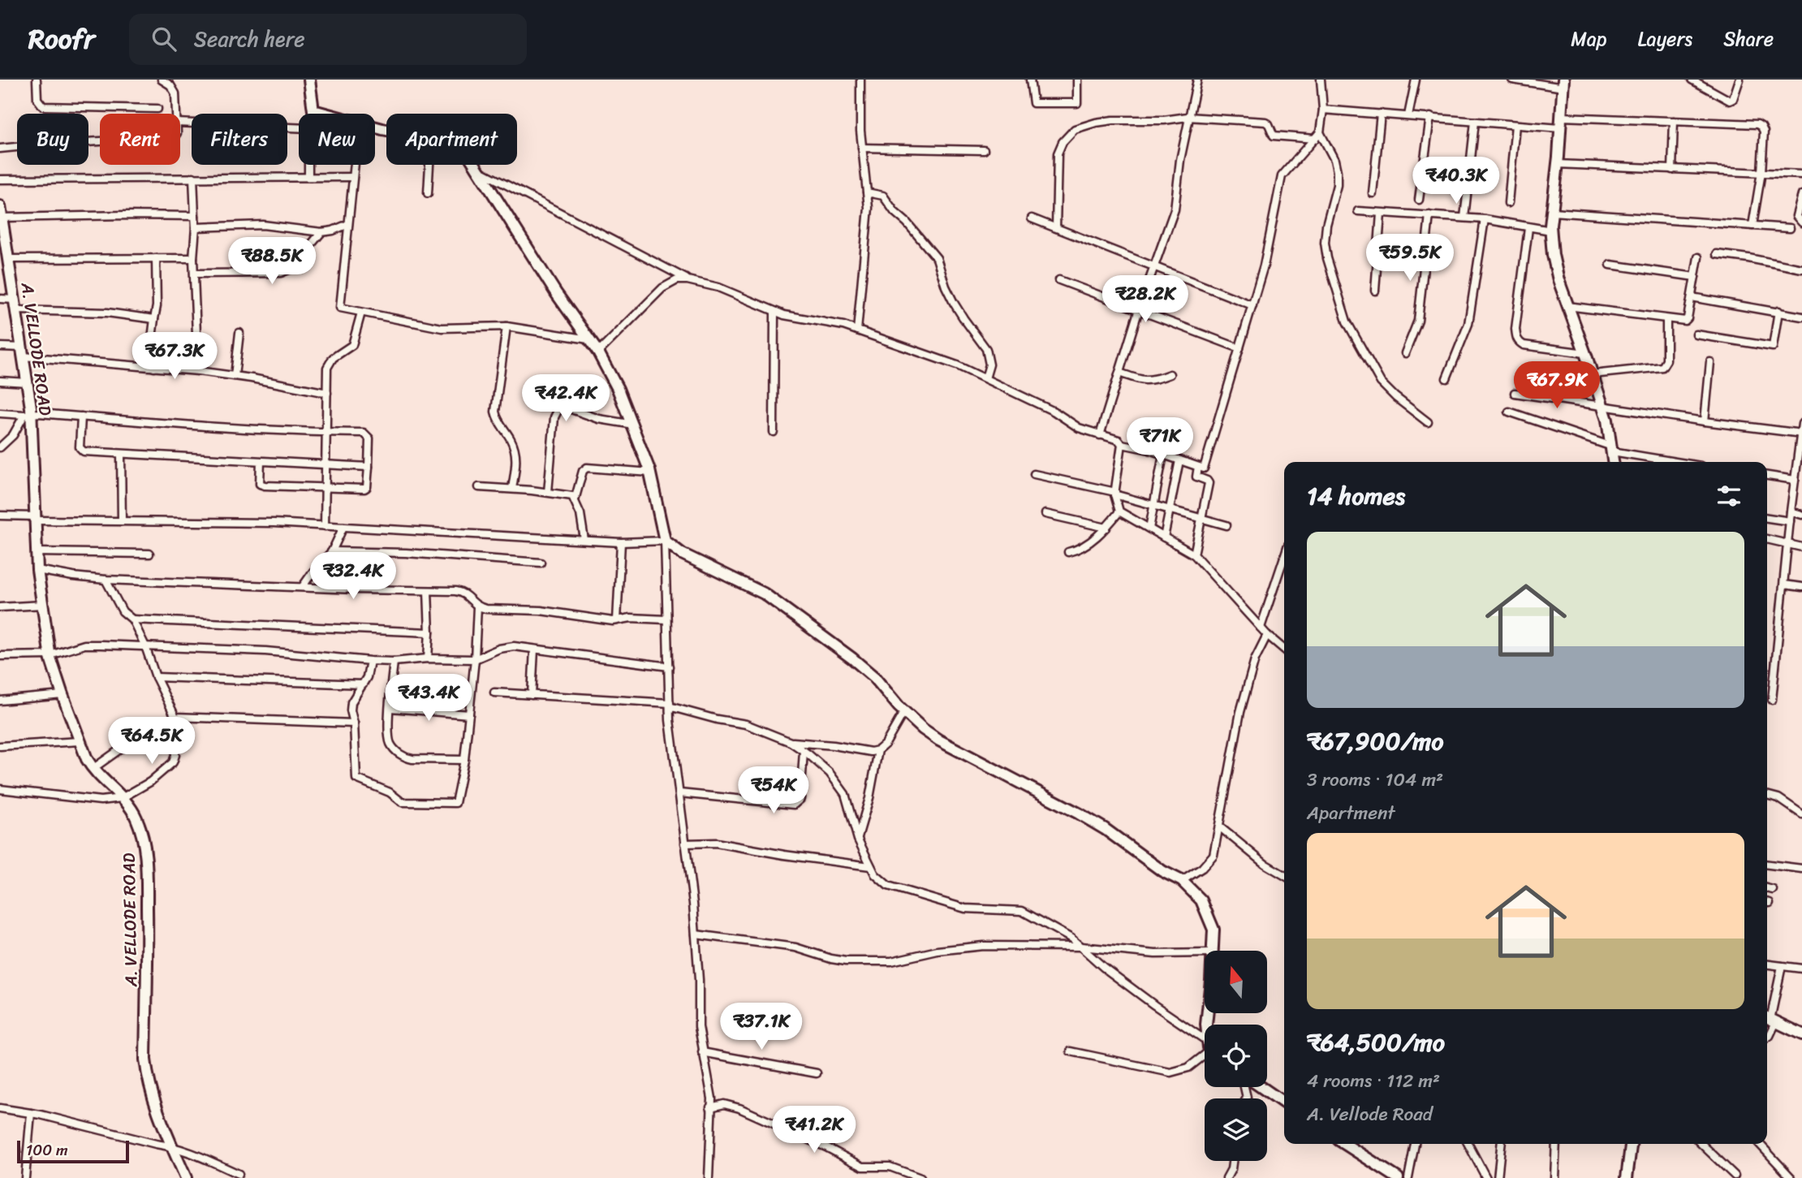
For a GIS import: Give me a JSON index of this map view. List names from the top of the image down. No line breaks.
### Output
{"streets":{"street":["A. VELLODE ROAD"]},"scale_bar":"100 m","north":"top","page":{"header":"Roofr","search":"Search here","nav":["Map","Layers","Share"],"chip":["Buy","Rent","Filters","New","Apartment"],"price":["₹40.3K","₹59.5K","₹88.5K","₹28.2K","₹67.3K","₹67.9K","₹42.4K","₹71K","₹32.4K","₹43.4K","₹64.5K","₹54K","₹37.1K","₹41.2K"],"heading":"14 homes","list":[{"name":"₹67,900/mo","note":"3 rooms · 104 m² · Apartment"},{"name":"₹64,500/mo","note":"4 rooms · 112 m² · A. Vellode Road"}],"scale":"100 m"}}
